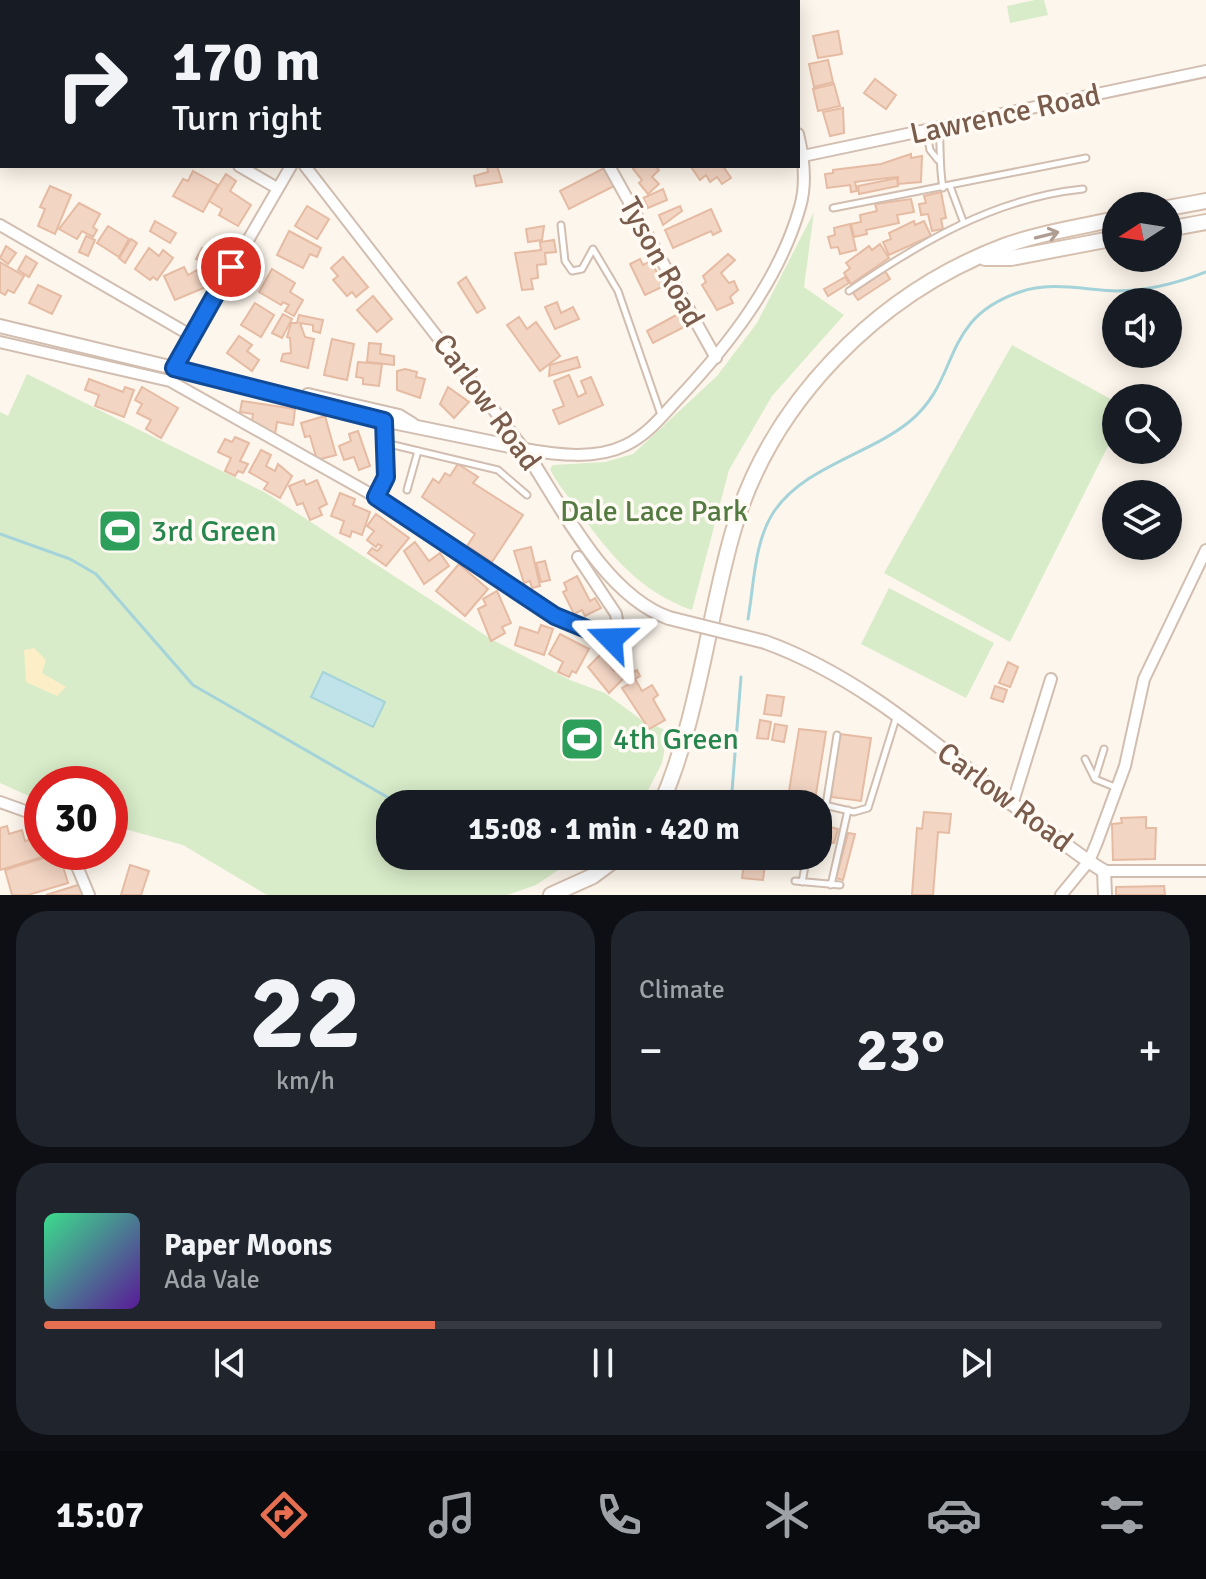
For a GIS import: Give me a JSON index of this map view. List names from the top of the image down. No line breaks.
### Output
{"streets":{"street":["Lawrence Road","Tyson Road","Carlow Road"]},"parks":["Dale Lace Park"],"places":{"sports":["3rd Green","4th Green"]},"north":"left","page":{"turn":["170 m","Turn right"],"limit":"30","trip":"15:08 · 1 min · 420 m","tile":[["22","km/h"],"Climate"],"heat":["−","23°","+"],"song":["Paper Moons","Ada Vale"],"tabs":"15:07"}}
